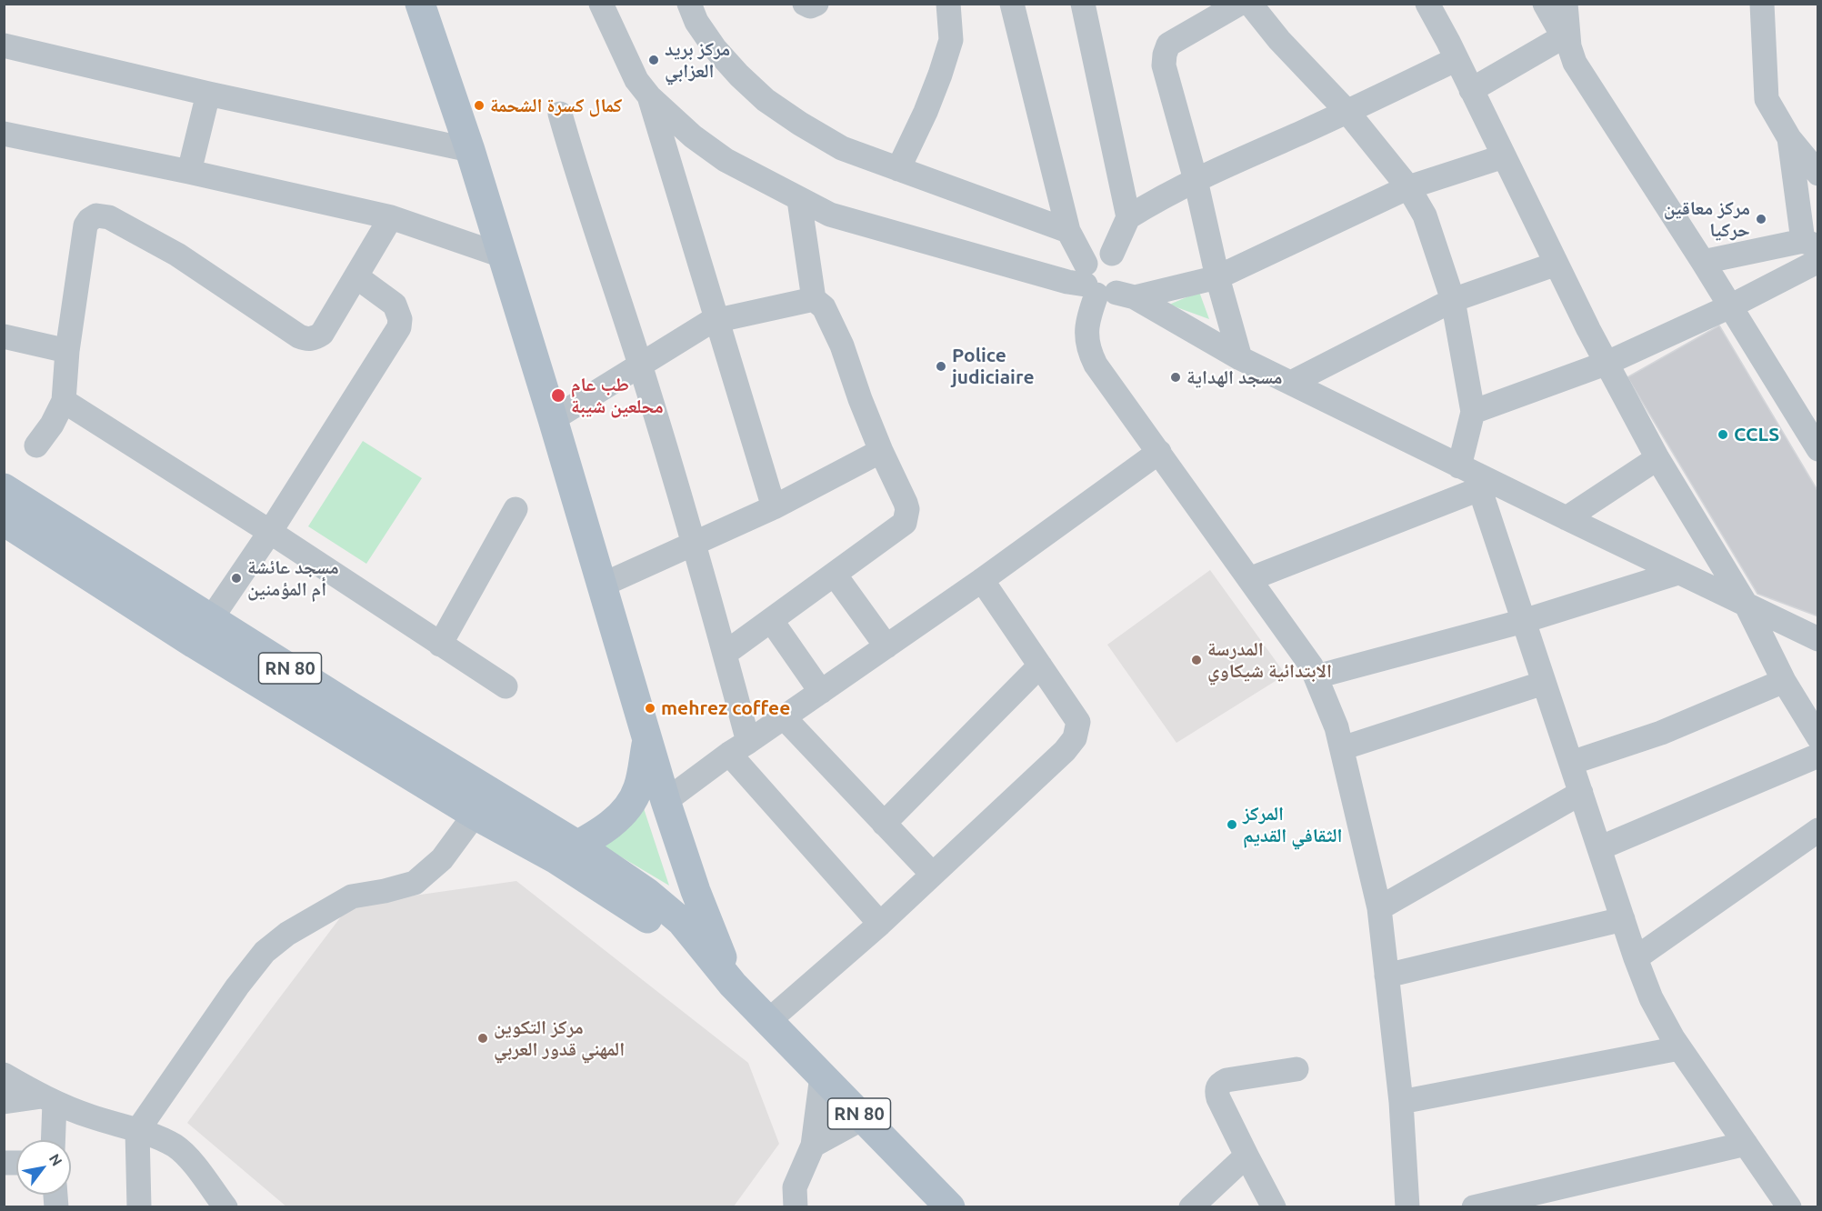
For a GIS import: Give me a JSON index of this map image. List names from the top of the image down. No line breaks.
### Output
{"streets":{"main road":["RN 80"]},"places":["مركز بريد العزابي","كمال كسرة الشحمة","مركز معاقين حركيا","Police judiciaire","مسجد الهداية","طب عام محلعين شيبة","CCLS","مسجد عائشة أم المؤمنين","المدرسة الابتدائية شيكاوي","mehrez coffee","المركز الثقافي القديم","مركز التكوين المهني قدور العربي"],"north":"top right"}
